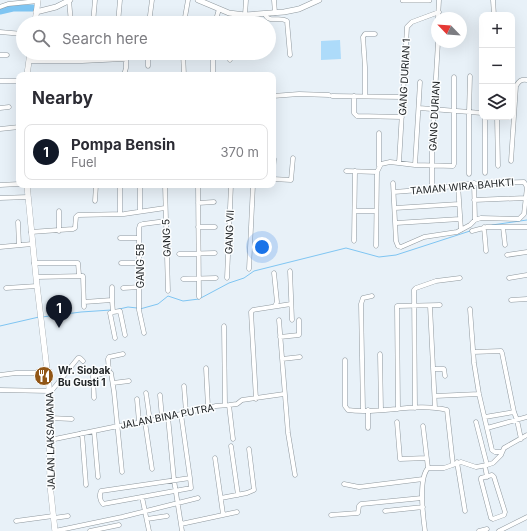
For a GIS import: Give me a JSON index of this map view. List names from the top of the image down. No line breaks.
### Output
{"streets":{"main road":["JALAN LAKSAMANA"],"street":["GANG DURIAN 1","GANG DURIAN","TAMAN WIRA BAHKTI","GANG VII","GANG 5","GANG 5B","JALAN BINA PUTRA"]},"crossings":[["GANG DURIAN","TAMAN WIRA BAHKTI"],["GANG 5","GANG 5B"],["JALAN BINA PUTRA","JALAN LAKSAMANA"]],"places":{"restaurant":["Wr. Siobak Bu Gusti 1"]},"north":"top left","page":{"map_buttons":["+","−"],"search":"Search here","heading":"Nearby","list":[{"mark":"1","name":"Pompa Bensin","note":"Fuel","value":"370 m"}],"pins":"1"}}
